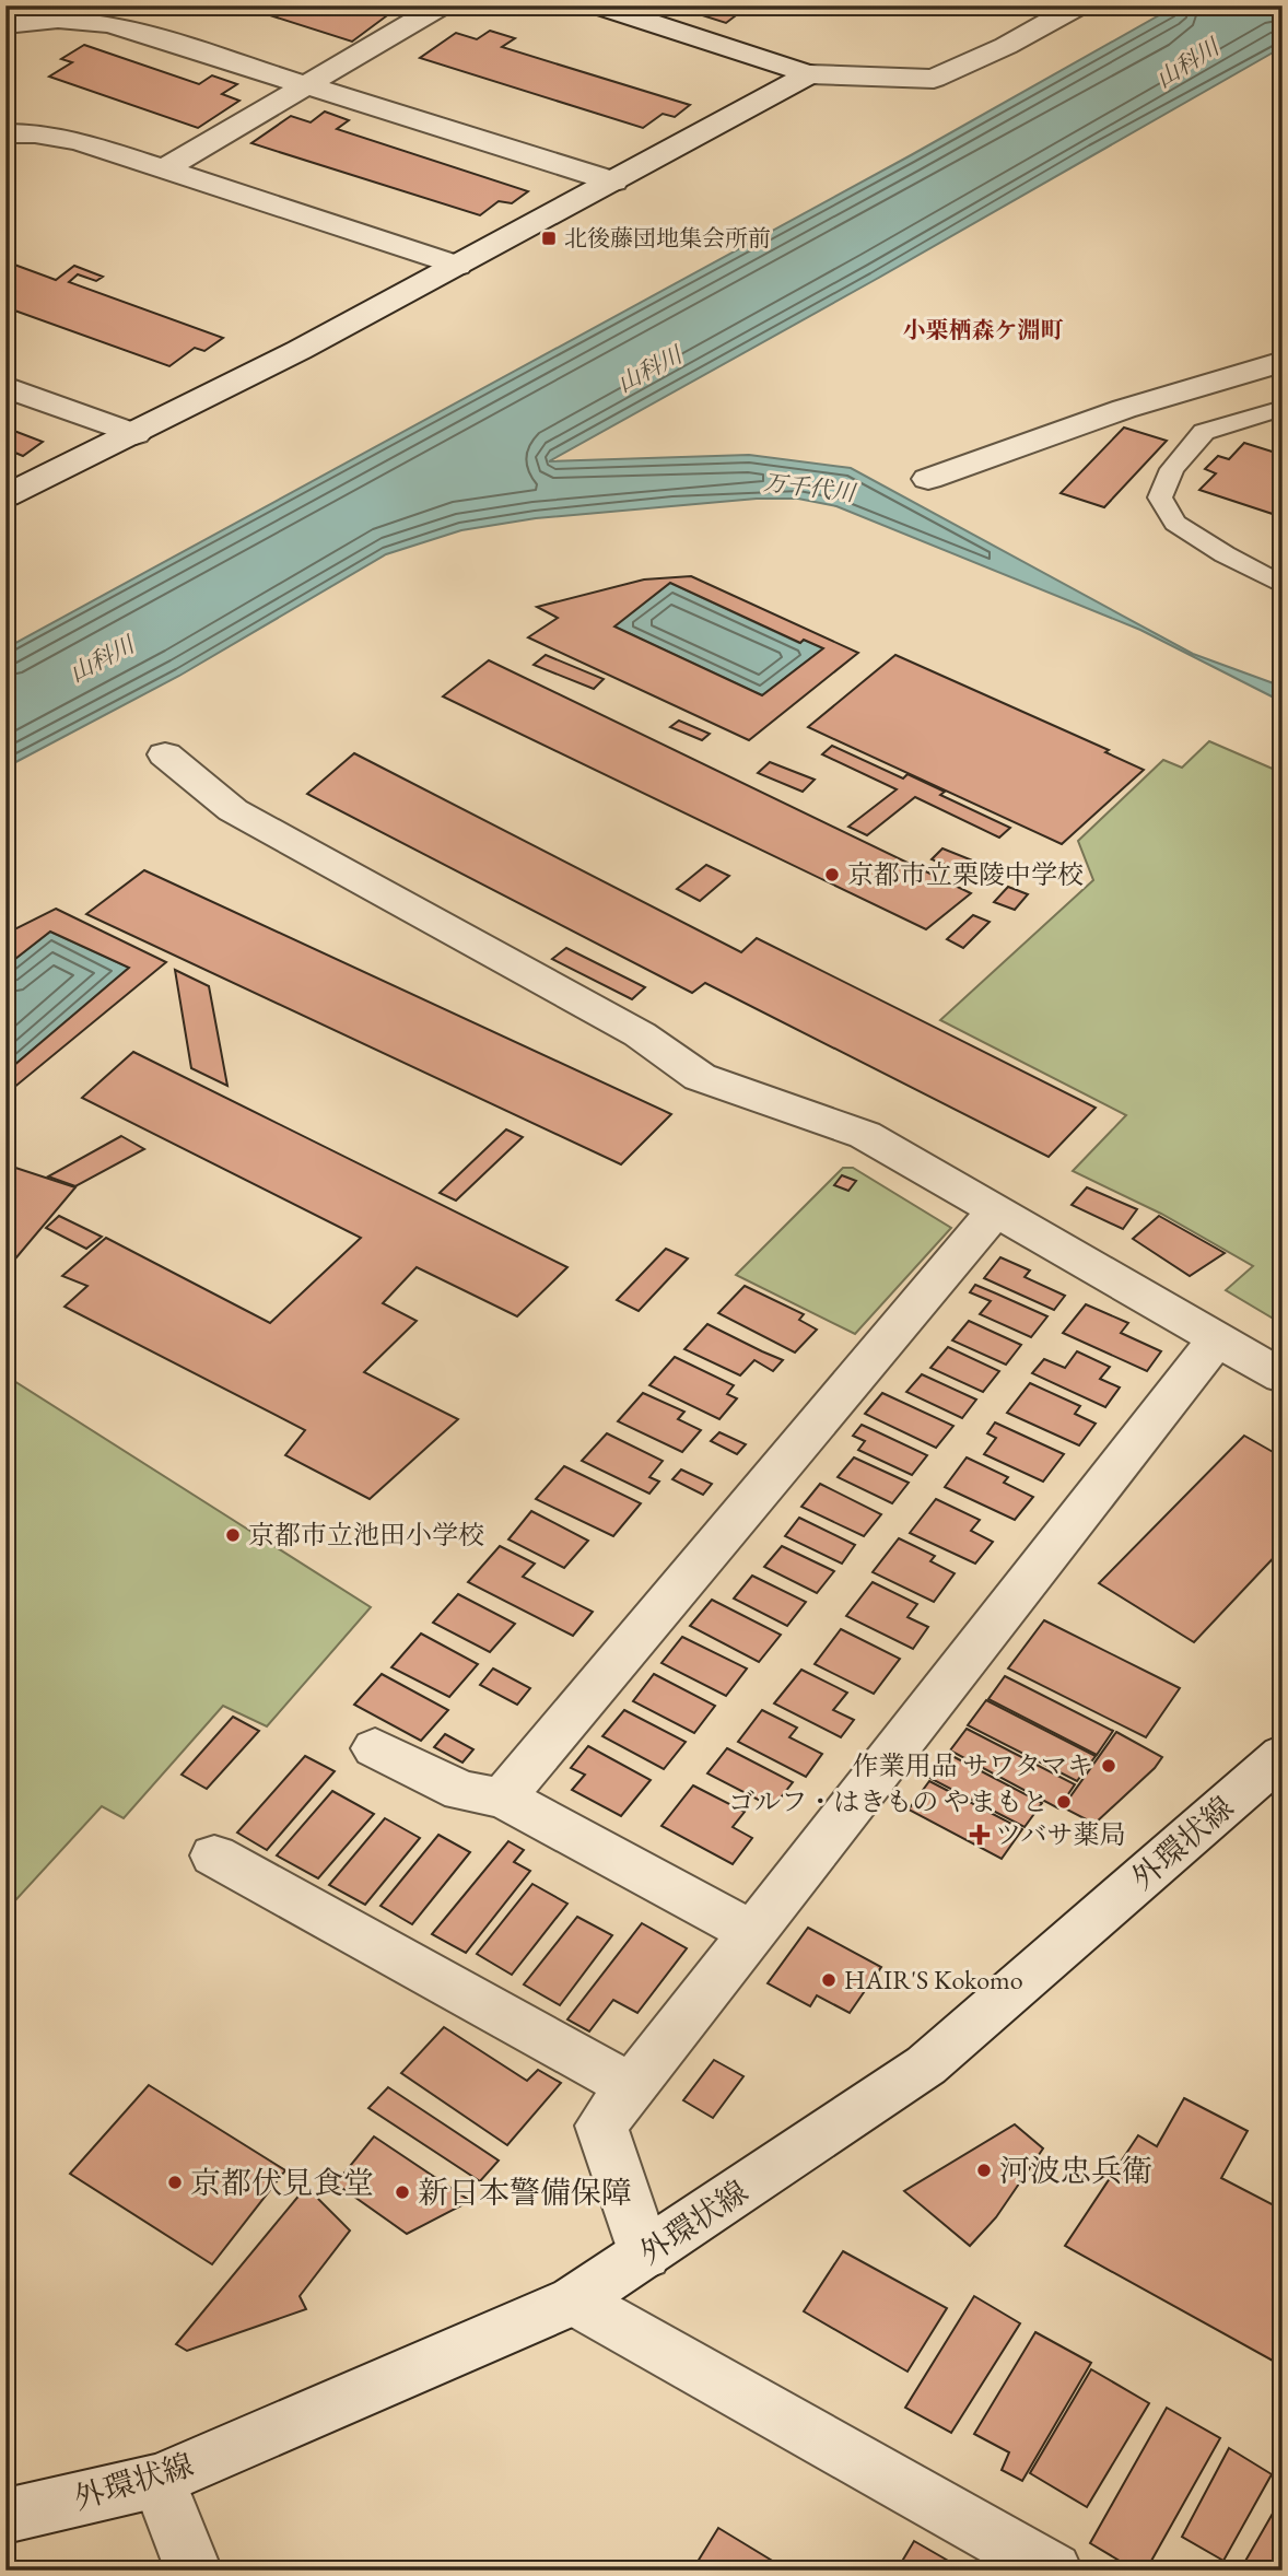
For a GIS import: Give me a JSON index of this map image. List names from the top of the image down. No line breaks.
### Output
{"streets":{"street":["外環状線"]},"districts":["小栗栖森ケ淵町"],"water":["山科川","万千代川"],"places":{"transit":["北後藤団地集会所前"],"other":["京都市立栗陵中学校","京都市立池田小学校","作業用品 サワタマキ","ゴルフ・はきもの やまもと","HAIR'S Kokomo","河波忠兵衛","京都伏見食堂","新日本警備保障"],"health":["ツバサ薬局"]}}
